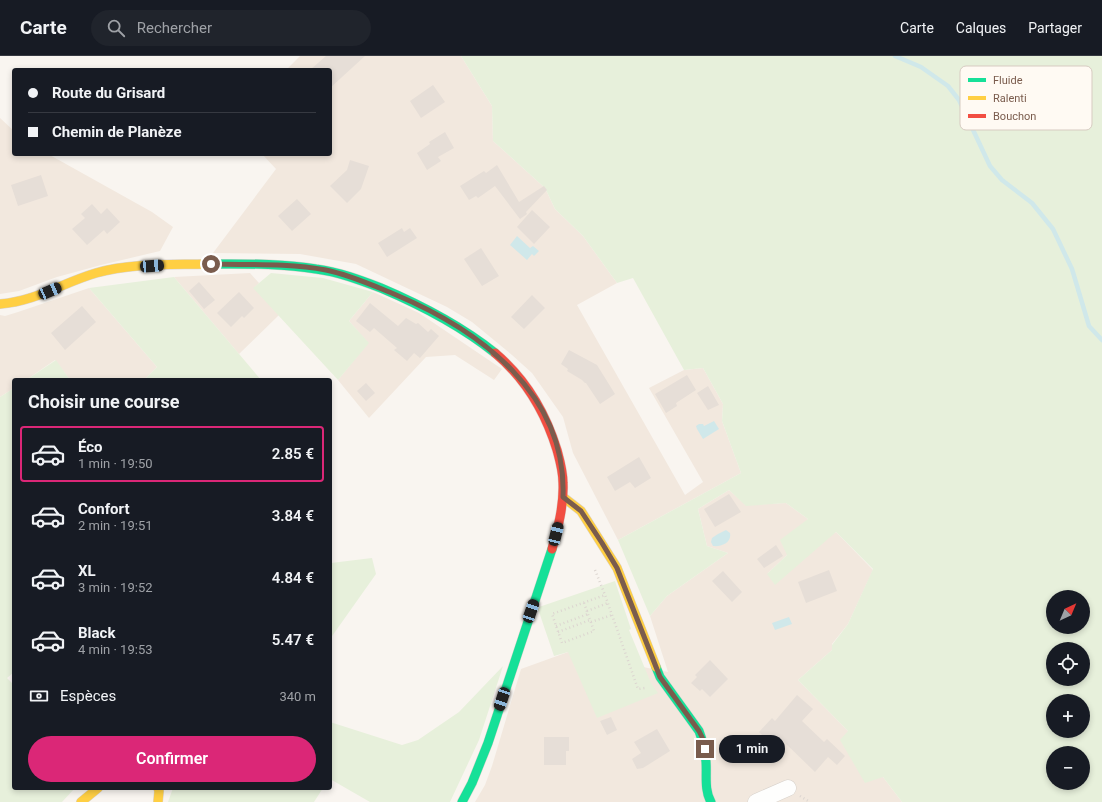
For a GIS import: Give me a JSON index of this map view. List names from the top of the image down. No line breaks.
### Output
{"legend":["Fluide","Ralenti","Bouchon"],"north":"top right","page":{"header":"Carte","search":"Rechercher","nav":["Carte","Calques","Partager"],"banner":["Route du Grisard","Chemin de Planèze"],"heading":"Choisir une course","list":[{"name":"Éco","note":"1 min · 19:50","value":"2.85 €"},{"name":"Confort","note":"2 min · 19:51","value":"3.84 €"},{"name":"XL","note":"3 min · 19:52","value":"4.84 €"},{"name":"Black","note":"4 min · 19:53","value":"5.47 €"}],"map_buttons":["+","−"],"pay":["Espèces","340 m"],"buttons":"Confirmer","bubble":"1 min"}}
